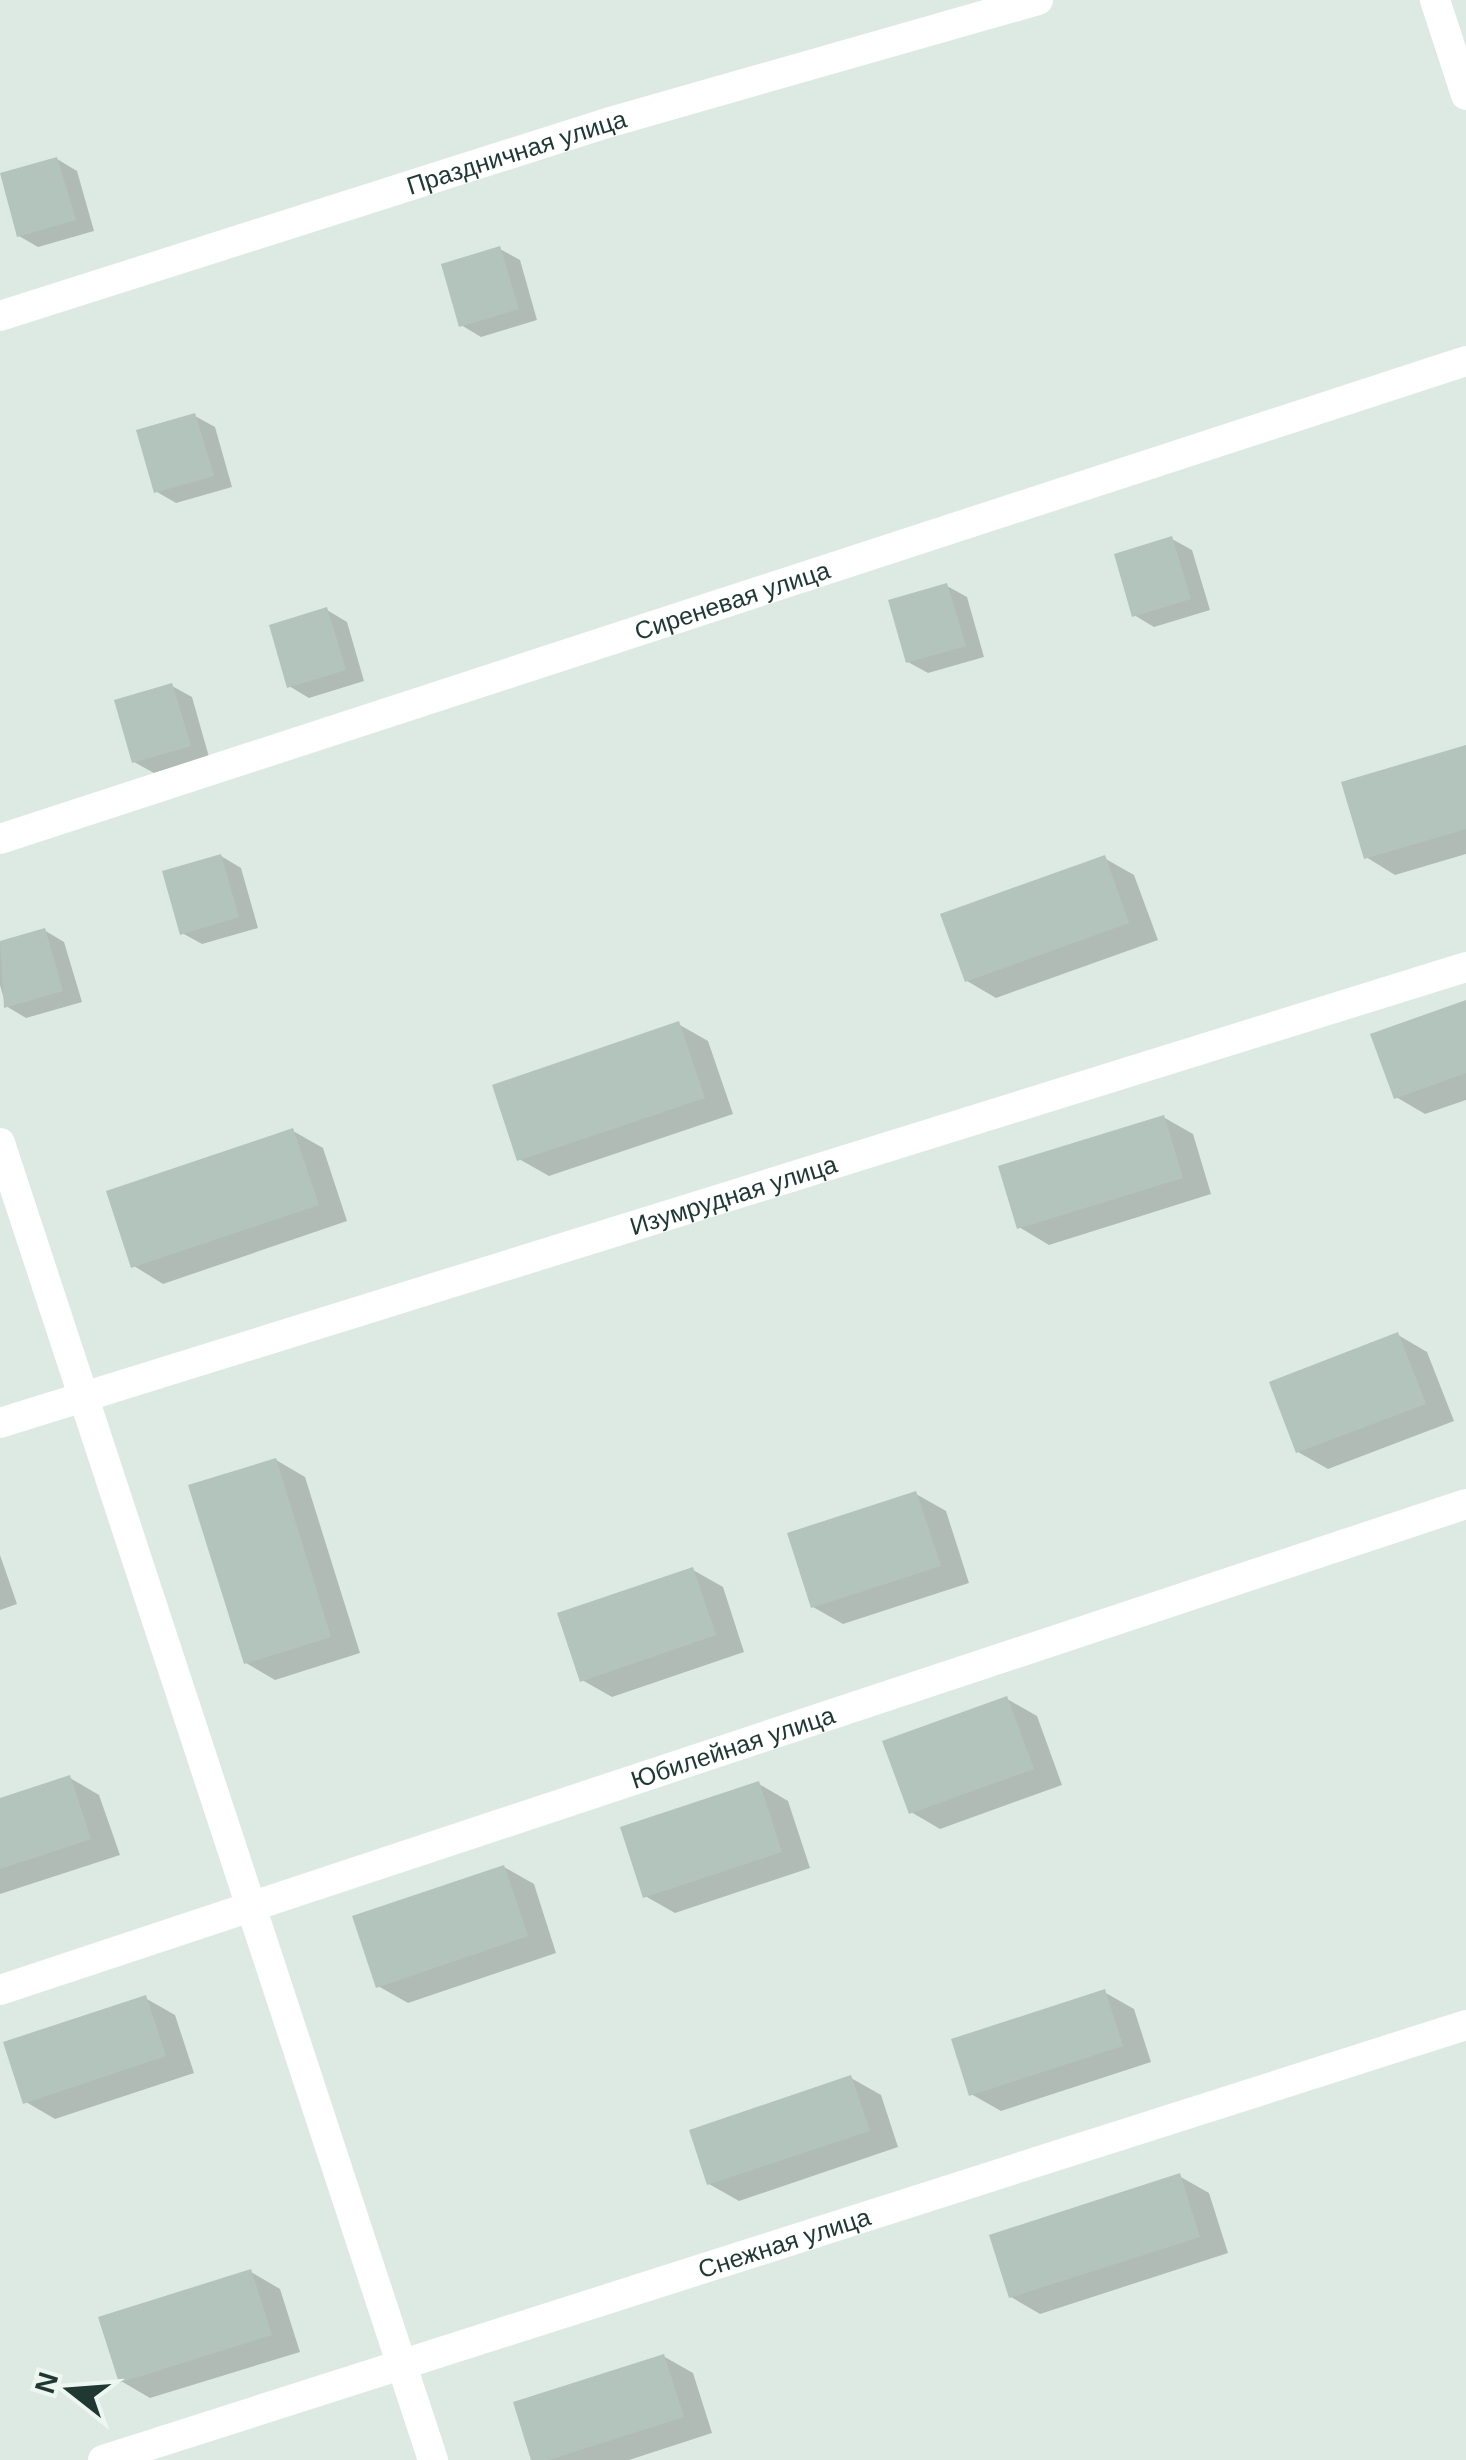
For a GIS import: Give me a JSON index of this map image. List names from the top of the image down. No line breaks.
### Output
{"streets":{"street":["Праздничная улица","Сиреневая улица","Изумрудная улица","Юбилейная улица","Снежная улица"]},"north":"left"}
